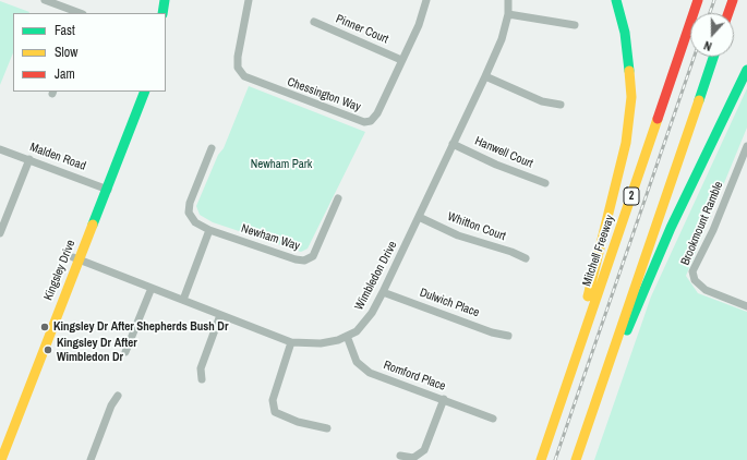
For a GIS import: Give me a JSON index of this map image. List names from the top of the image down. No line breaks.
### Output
{"streets":{"main road":["2","Mitchell Freeway","Kingsley Drive"],"street":["Pinner Court","Chessington Way","Hanwell Court","Malden Road","Brookmount Ramble","Whitton Court","Newham Way","Wimbledon Drive","Dulwich Place","Romford Place"]},"crossings":[["Pinner Court","Chessington Way"],["Hanwell Court","Wimbledon Drive"],["Malden Road","Kingsley Drive"],["Whitton Court","Wimbledon Drive"],["Kingsley Drive","Wimbledon Drive"],["Wimbledon Drive","Dulwich Place"],["Wimbledon Drive","Romford Place"]],"parks":["Newham Park"],"places":["Kingsley Dr After Shepherds Bush Dr","Kingsley Dr After Wimbledon Dr"],"legend":["Fast","Slow","Jam"],"north":"bottom"}
